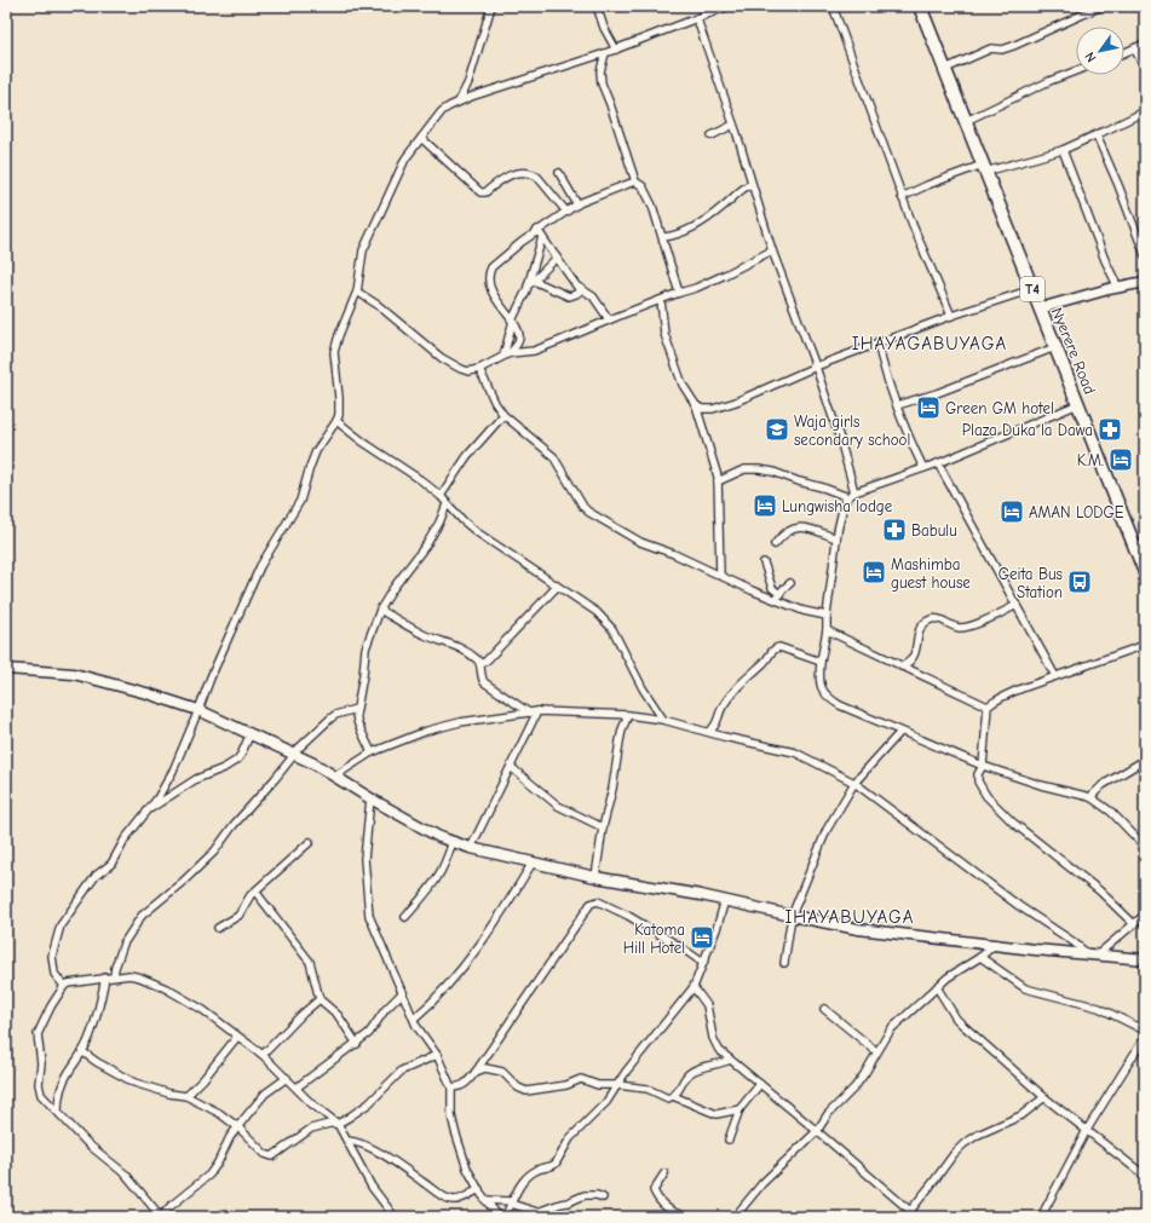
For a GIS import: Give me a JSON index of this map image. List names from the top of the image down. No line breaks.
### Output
{"streets":{"highway":["T4","Nyerere Road"]},"districts":["IHAYAGABUYAGA","IHAYABUYAGA"],"places":{"hotel":["Green GM hotel","K.M.","Lungwisha lodge","AMAN LODGE","Mashimba guest house","Katoma Hill Hotel"],"school or university":["Waja girls secondary school"],"pharmacy":["Plaza Duka la Dawa","Babulu"],"bus stop":["Geita Bus Station"]},"north":"bottom left"}
